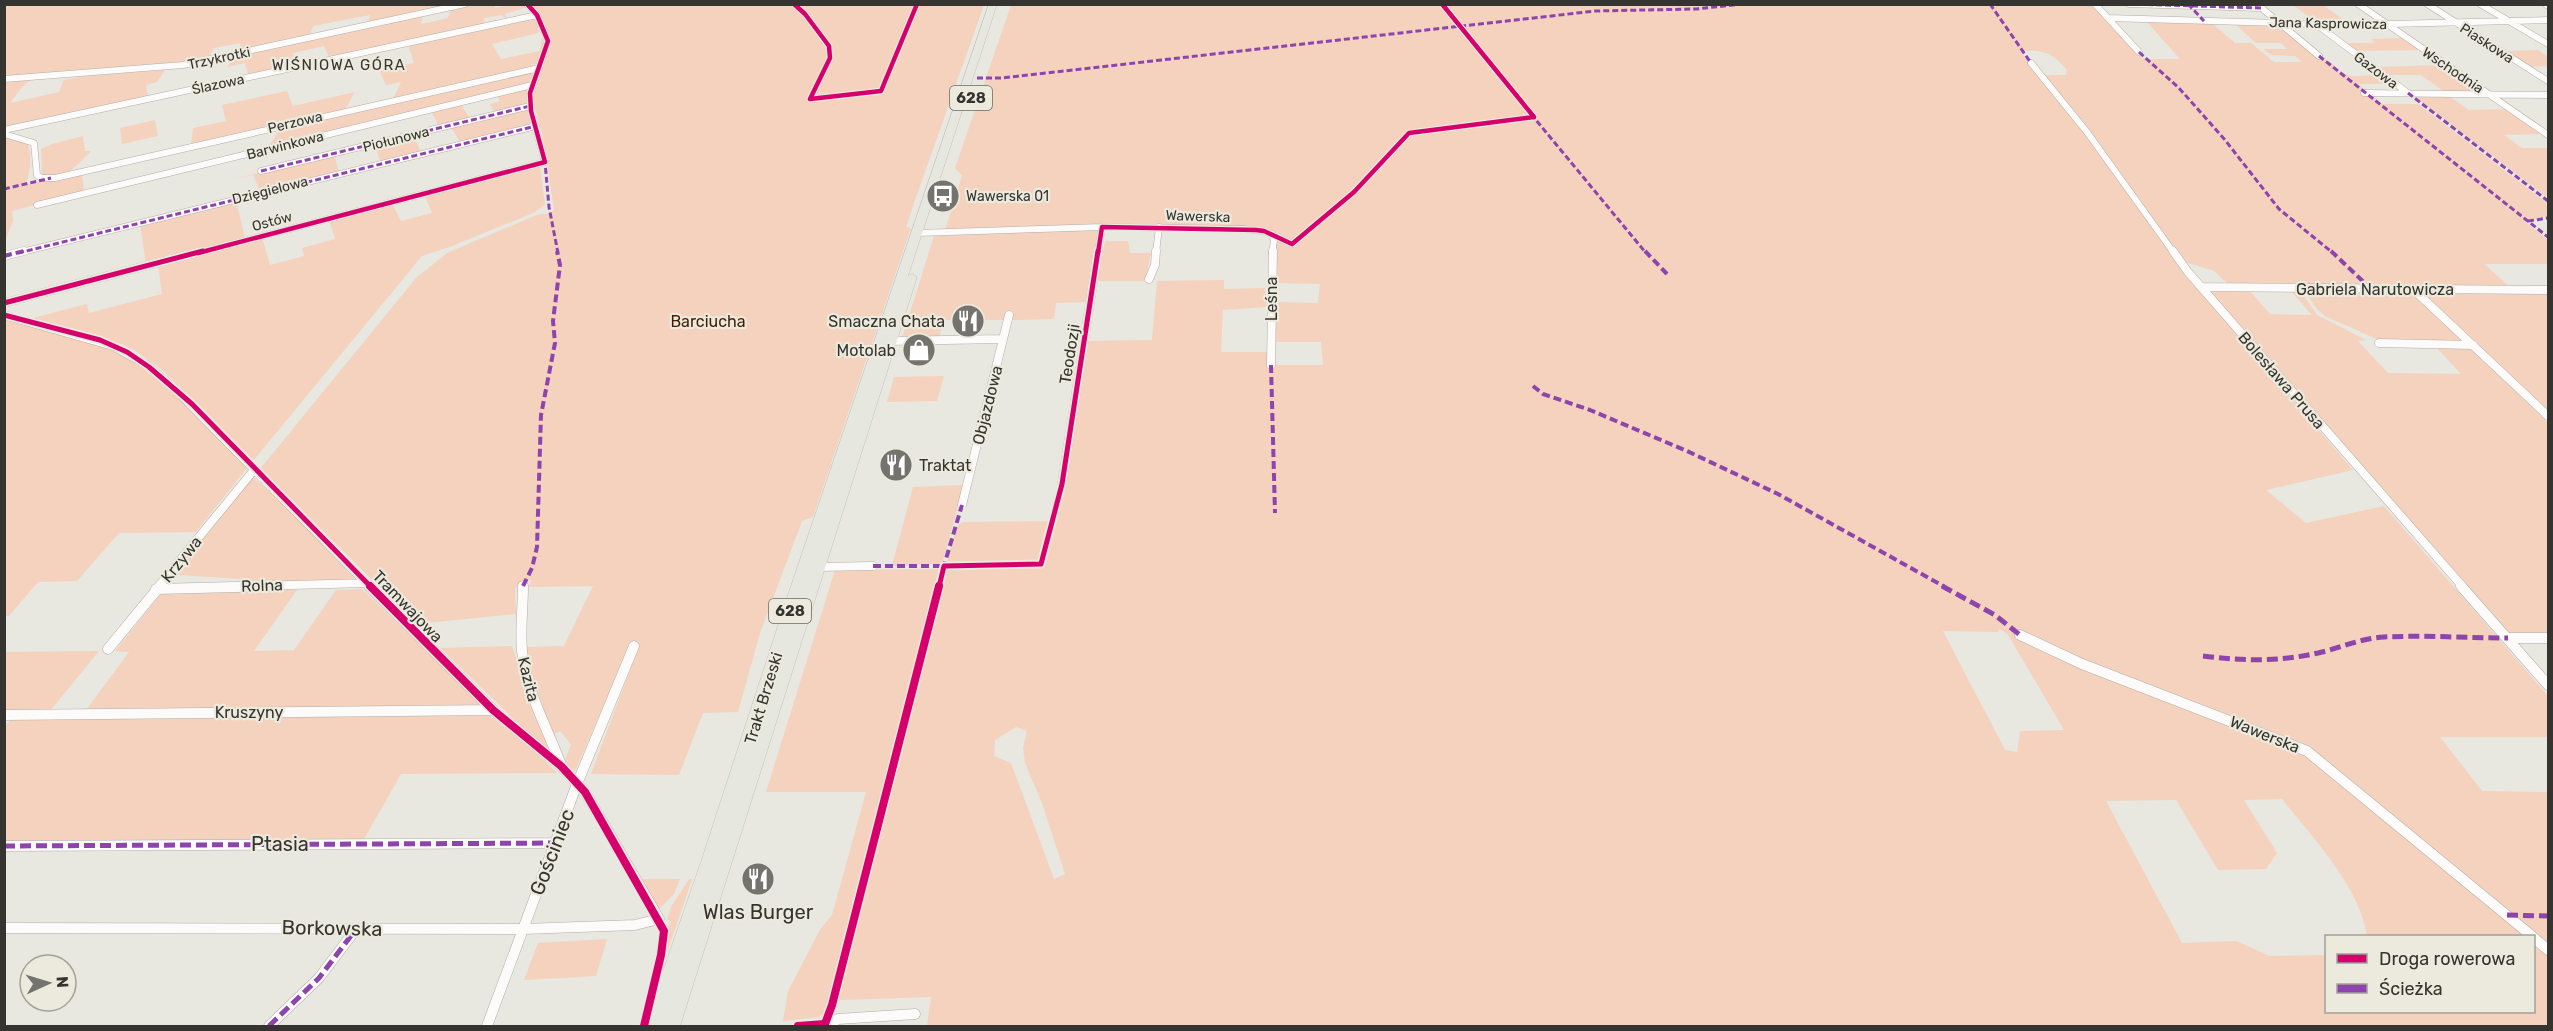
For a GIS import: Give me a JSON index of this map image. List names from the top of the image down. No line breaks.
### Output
{"streets":{"main road":["628","Trakt Brzeski"],"street":["Jana Kasprowicza","Piaskowa","Trzykrotki","Gazowa","Wschodnia","Ślazowa","Perzowa","Piołunowa","Barwinkowa","Dzięgielowa","Wawerska","Ostów","Gabriela Narutowicza","Leśna","Teodozji","Bolesława Prusa","Objazdowa","Krzywa","Rolna","Tramwajowa","Kazita","Kruszyny","Ptasia","Gościniec","Borkowska"]},"crossings":[["Jana Kasprowicza","Piaskowa"],["Jana Kasprowicza","Gazowa"],["Jana Kasprowicza","Wschodnia"],["Ślazowa","Perzowa"],["628","Wawerska"],["628","Trakt Brzeski"],["Dzięgielowa","Ostów"],["Wawerska","Leśna"],["Wawerska","Teodozji"],["Wawerska","Trakt Brzeski"],["Gabriela Narutowicza","Bolesława Prusa"],["Objazdowa","Trakt Brzeski"],["Krzywa","Rolna"],["Krzywa","Tramwajowa"],["Rolna","Tramwajowa"],["Tramwajowa","Kazita"],["Tramwajowa","Kruszyny"],["Tramwajowa","Gościniec"],["Tramwajowa","Borkowska"],["Ptasia","Gościniec"],["Gościniec","Borkowska"]],"districts":["WIŚNIOWA GÓRA"],"parks":["Barciucha"],"places":{"bus stop":["Wawerska 01"],"restaurant":["Smaczna Chata","Traktat","Wlas Burger"],"shop":["Motolab"]},"legend":["Droga rowerowa","Ścieżka"],"north":"right"}
